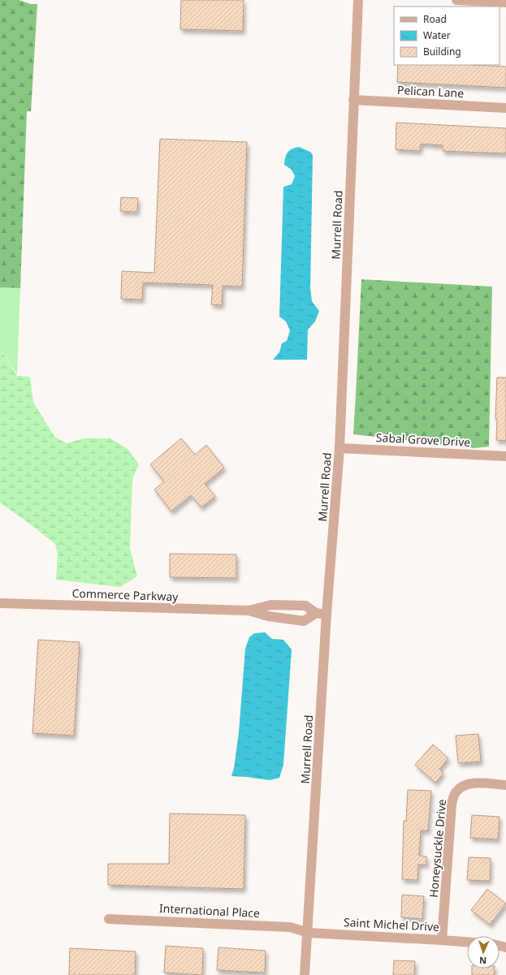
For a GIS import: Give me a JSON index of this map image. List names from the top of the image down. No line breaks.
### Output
{"streets":{"street":["Pelican Lane","Murrell Road","Sabal Grove Drive","Commerce Parkway","Honeysuckle Drive","International Place","Saint Michel Drive"]},"crossings":[["Pelican Lane","Murrell Road"],["Murrell Road","Sabal Grove Drive"],["Murrell Road","Commerce Parkway"],["Murrell Road","International Place"],["Murrell Road","Saint Michel Drive"],["Honeysuckle Drive","Saint Michel Drive"],["International Place","Saint Michel Drive"]],"legend":["Road","Water","Building"],"north":"bottom"}
